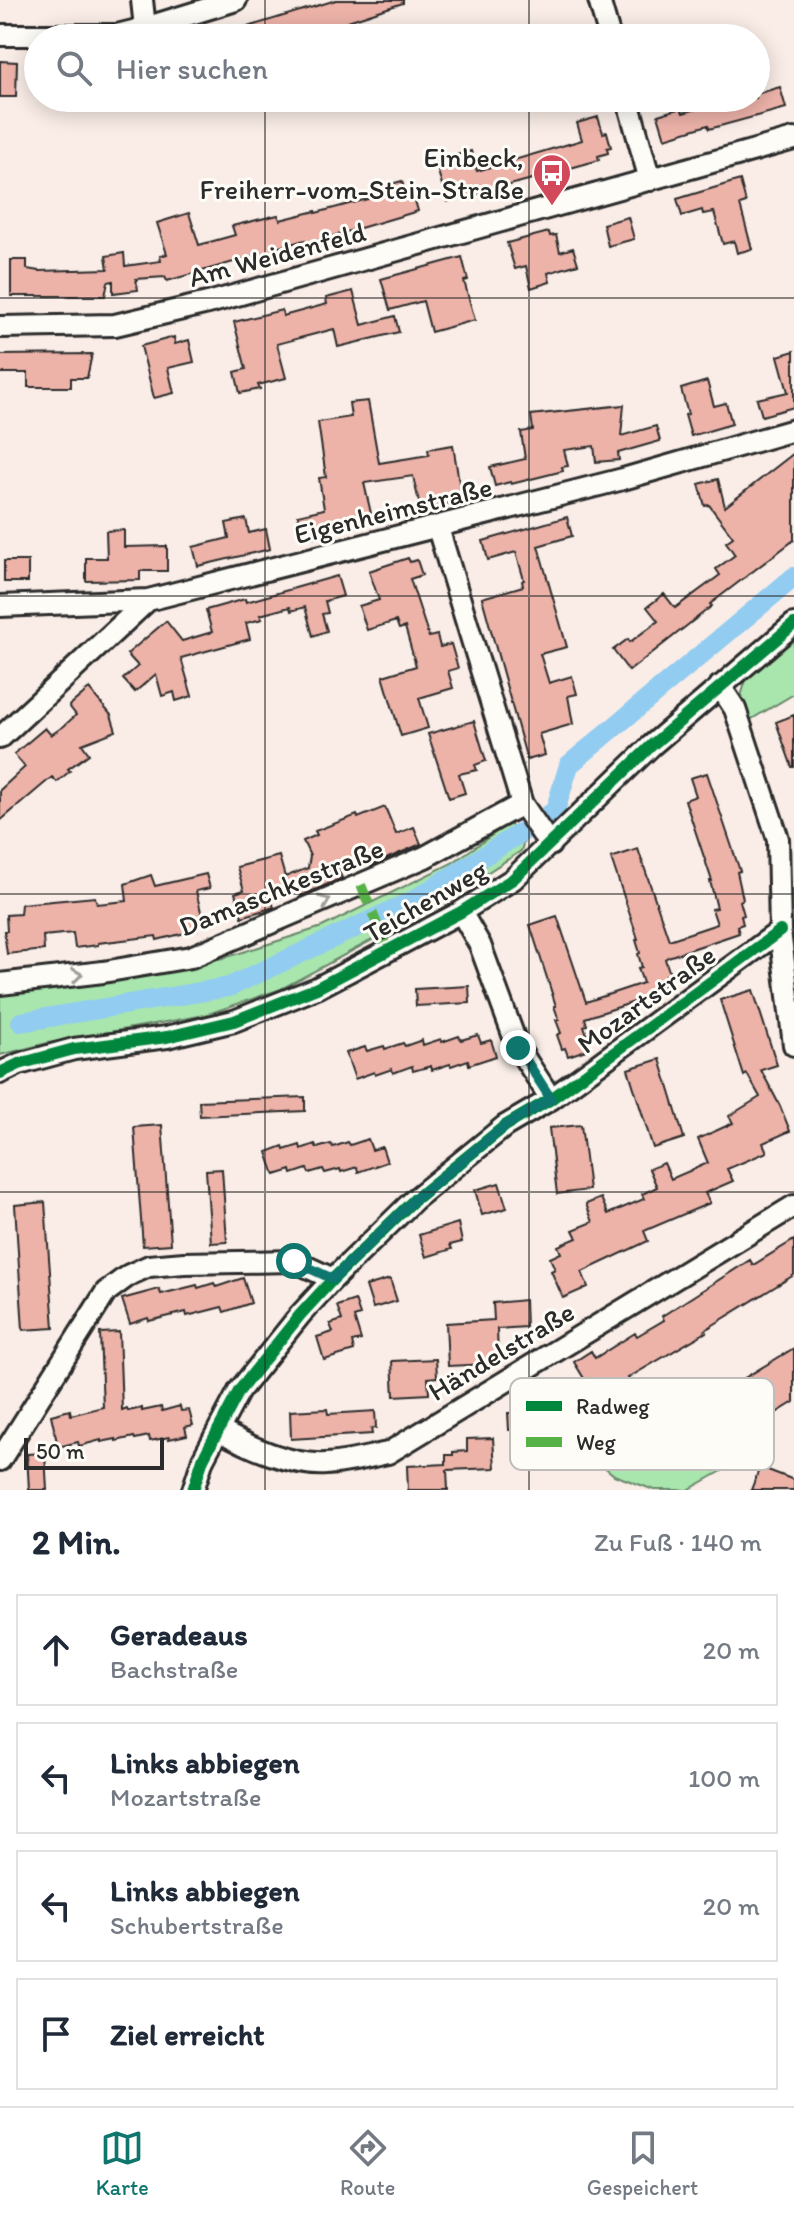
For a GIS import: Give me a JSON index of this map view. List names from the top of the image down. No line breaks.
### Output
{"streets":{"street":["Am Weidenfeld","Eigenheimstraße","Damaschkestraße","Teichenweg","Mozartstraße","Händelstraße"]},"crossings":[["Mozartstraße","Händelstraße"]],"one_way":["Damaschkestraße"],"places":{"bus stop":["Einbeck, Freiherr-vom-Stein-Straße"]},"legend":["Radweg","Weg"],"scale_bar":"50 m","page":{"search":"Hier suchen","scale":"50 m","heading":["2 Min.","Zu Fuß · 140 m"],"list":[["Geradeaus","Bachstraße","20 m"],["Links abbiegen","Mozartstraße","100 m"],["Links abbiegen","Schubertstraße","20 m"],"Ziel erreicht"],"nav":["Karte","Route","Gespeichert"]}}
